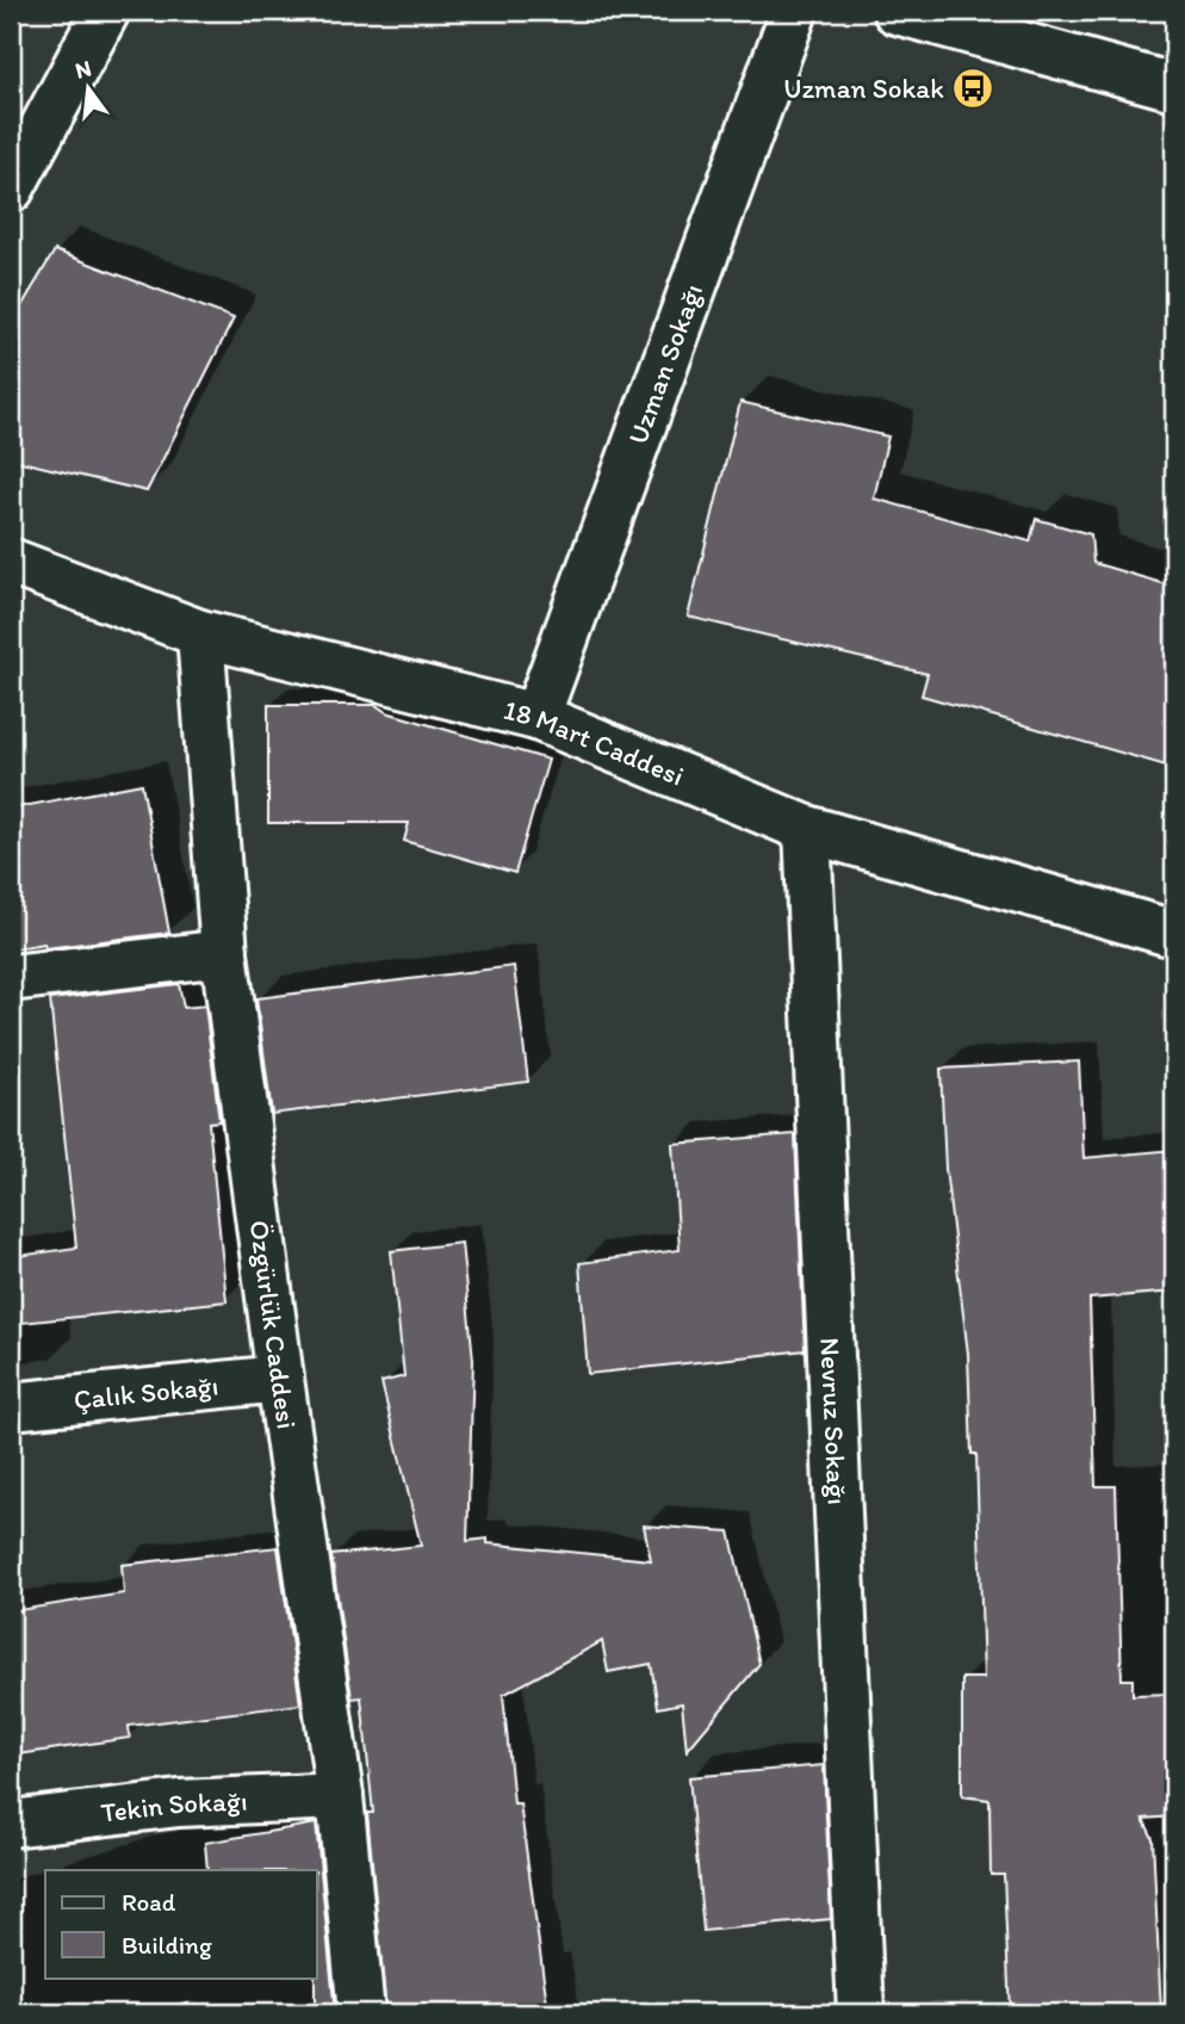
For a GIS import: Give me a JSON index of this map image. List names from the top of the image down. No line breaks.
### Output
{"streets":{"street":["Uzman Sokağı","18 Mart Caddesi","Özgürlük Caddesi","Çalık Sokağı","Nevruz Sokağı","Tekin Sokağı"]},"crossings":[["Uzman Sokağı","18 Mart Caddesi"],["18 Mart Caddesi","Özgürlük Caddesi"],["18 Mart Caddesi","Nevruz Sokağı"],["Özgürlük Caddesi","Çalık Sokağı"],["Özgürlük Caddesi","Tekin Sokağı"]],"places":{"bus stop":["Uzman Sokak"]},"legend":["Road","Building"],"north":"top"}
